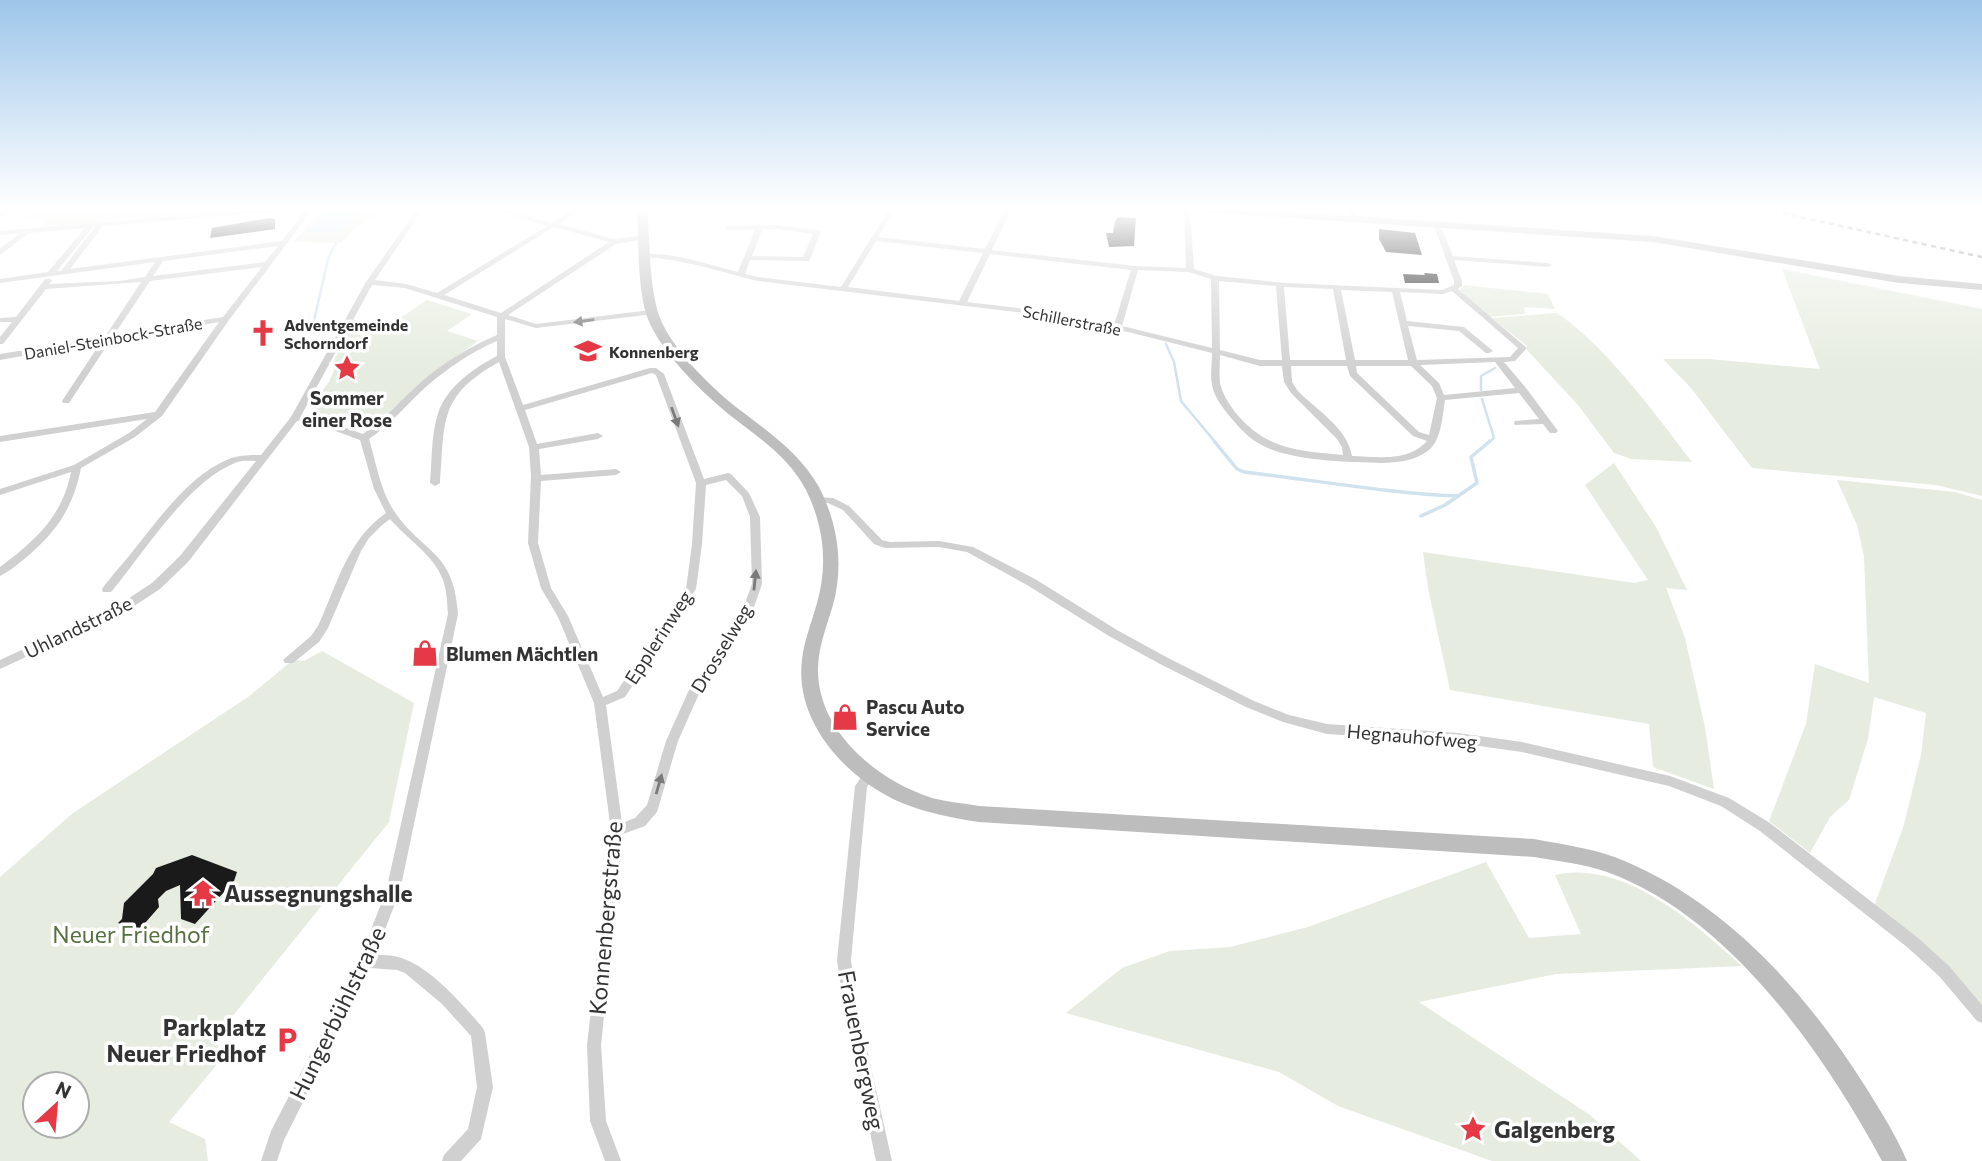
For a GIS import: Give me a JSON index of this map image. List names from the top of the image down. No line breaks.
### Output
{"streets":{"street":["Schillerstraße","Daniel-Steinbock-Straße","Uhlandstraße","Epplerinweg","Drosselweg","Hegnauhofweg","Konnenbergstraße","Hungerbühlstraße","Frauenbergweg"]},"crossings":[["Epplerinweg","Drosselweg"],["Epplerinweg","Konnenbergstraße"],["Drosselweg","Konnenbergstraße"]],"one_way":["Drosselweg"],"parks":["Neuer Friedhof"],"places":{"church":["Adventgemeinde Schorndorf"],"school or university":["Konnenberg"],"place":["Sommer einer Rose","Galgenberg"],"shop":["Blumen Mächtlen","Pascu Auto Service"],"temple":["Aussegnungshalle"],"parking":["Parkplatz Neuer Friedhof"]},"north":"top right"}
